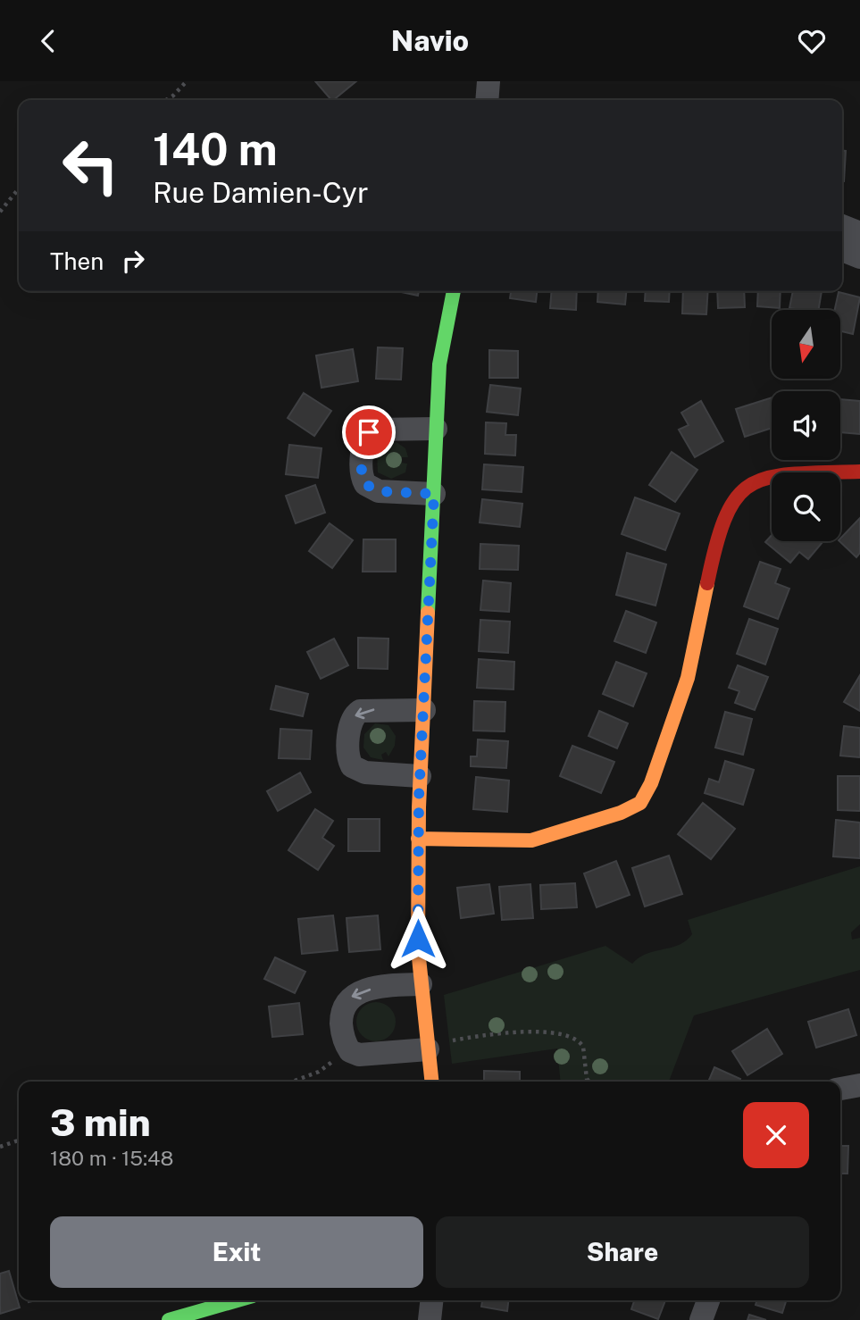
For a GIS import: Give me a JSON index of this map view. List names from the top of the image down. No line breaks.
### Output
{"north":"bottom","page":{"header":"Navio","turn":["140 m","Rue Damien-Cyr"],"then":"Then","heading":["3 min","180 m · 15:48"],"buttons":["Exit","Share"]}}
